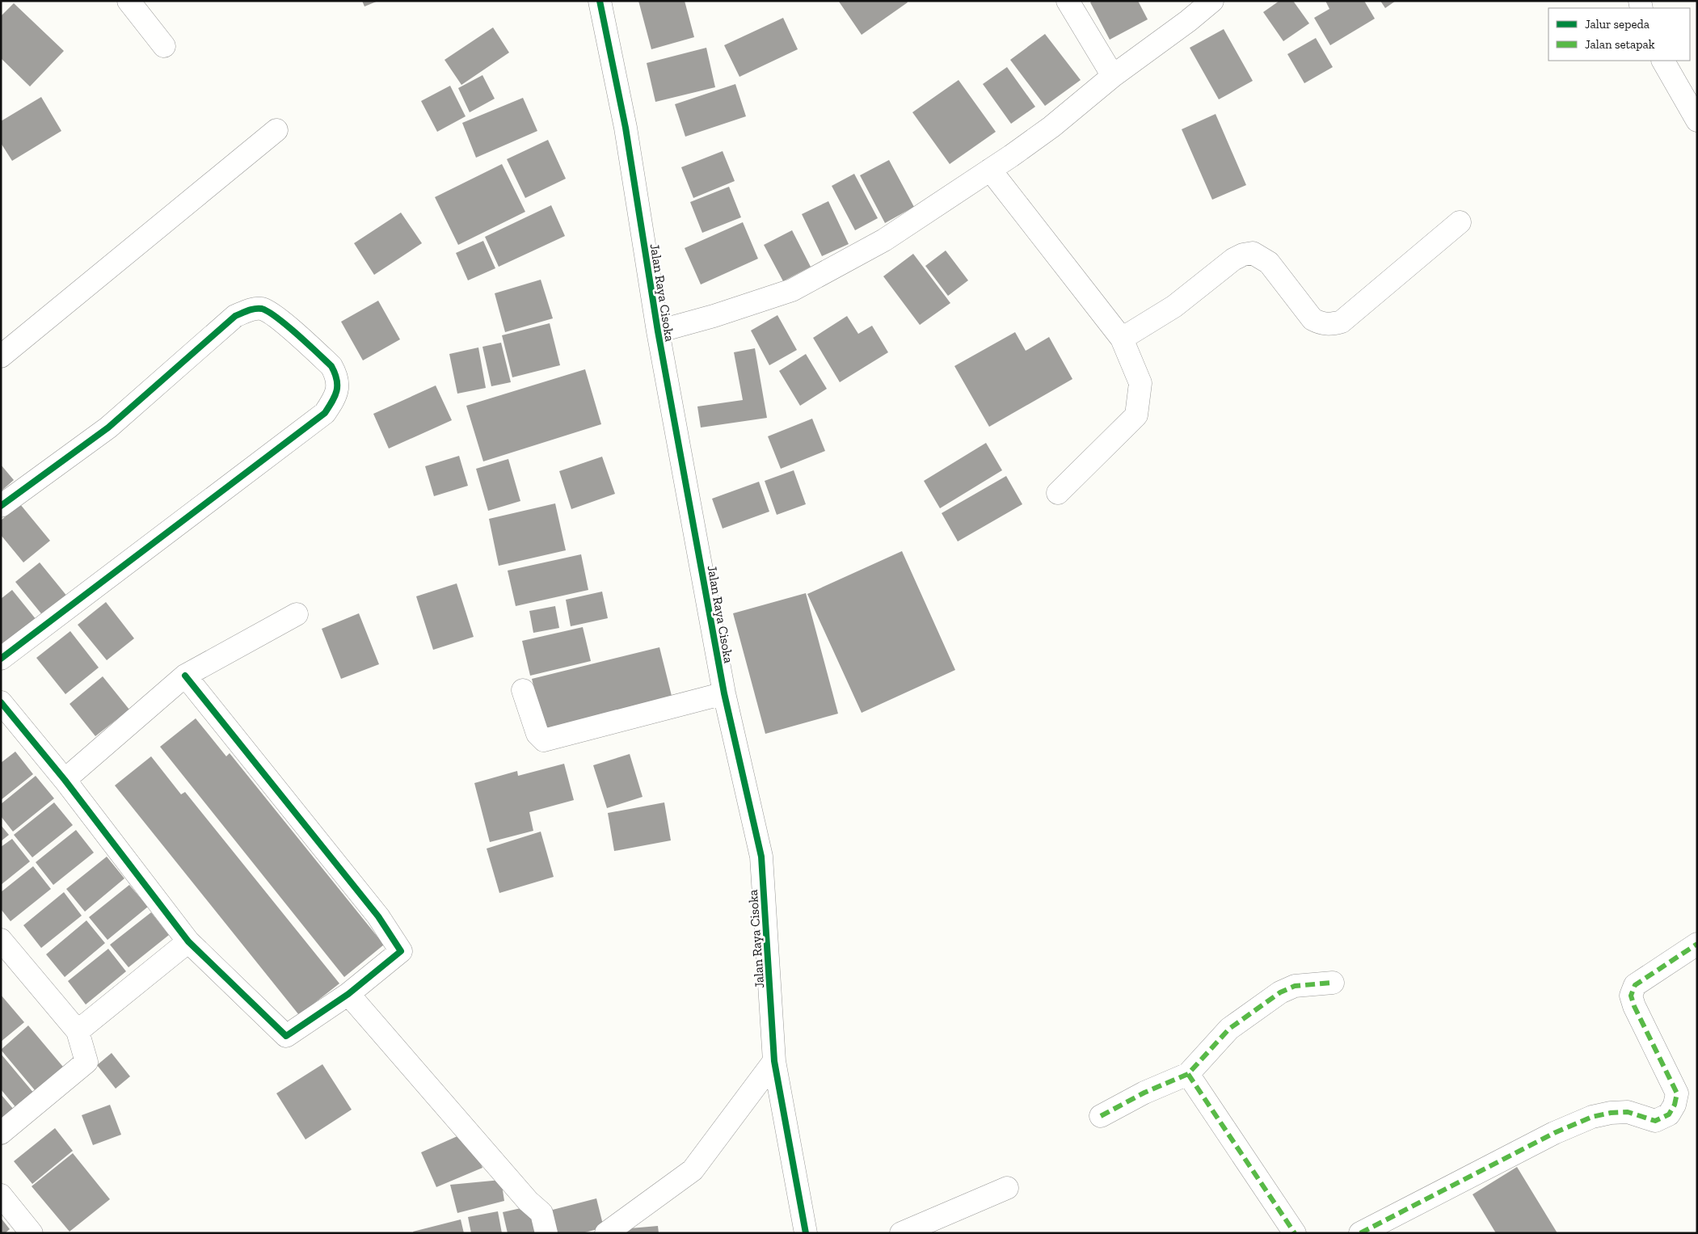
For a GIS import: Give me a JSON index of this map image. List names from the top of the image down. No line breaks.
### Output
{"streets":{"street":["Jalan Raya Cisoka"]},"legend":["Jalur sepeda","Jalan setapak"]}
